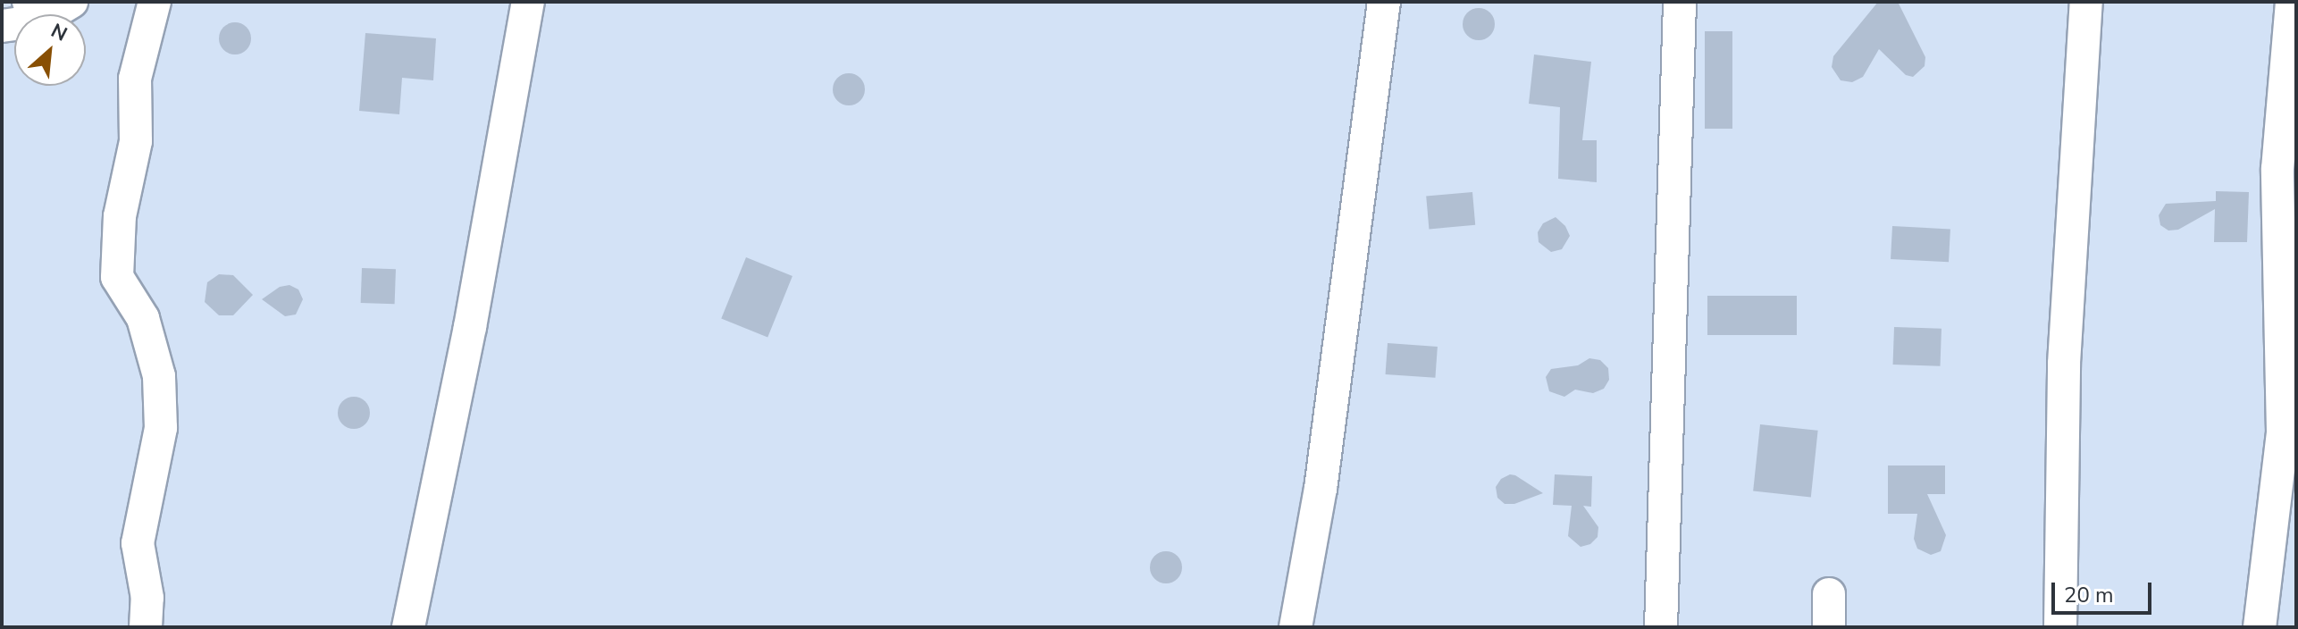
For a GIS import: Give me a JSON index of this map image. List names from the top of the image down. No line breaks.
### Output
{"scale_bar":"20 m","north":"top right"}
